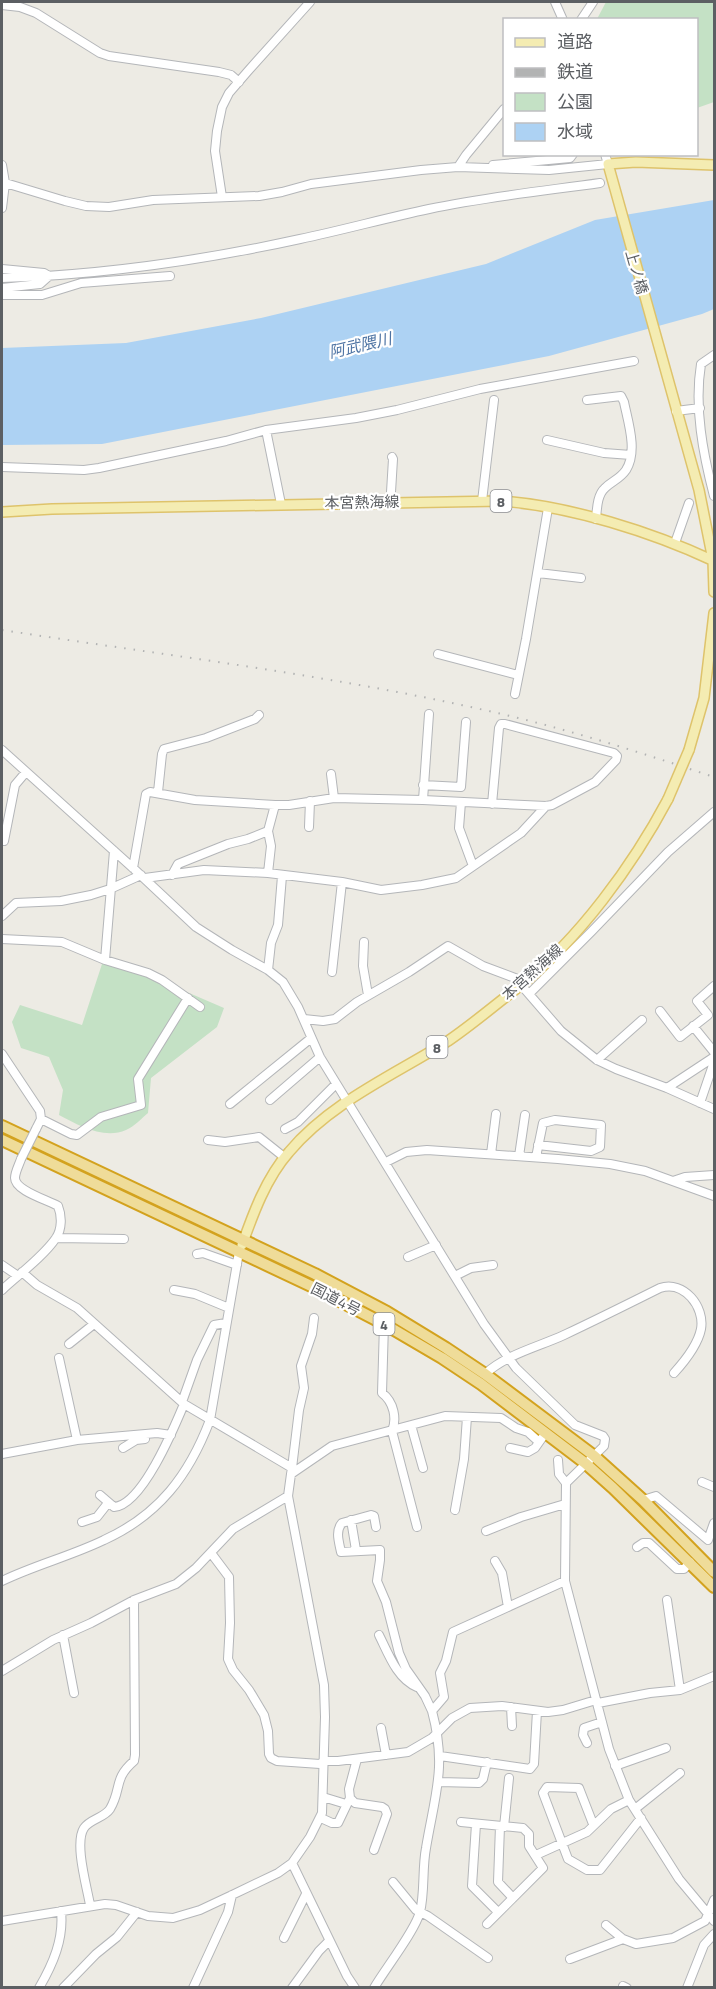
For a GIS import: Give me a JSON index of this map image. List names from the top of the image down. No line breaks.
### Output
{"streets":{"highway":["国道4号","4"],"main road":["上ノ橋","8","本宮熱海線"]},"crossings":[["本宮熱海線","国道4号"]],"water":["阿武隈川"],"legend":["道路","鉄道","公園","水域"]}
